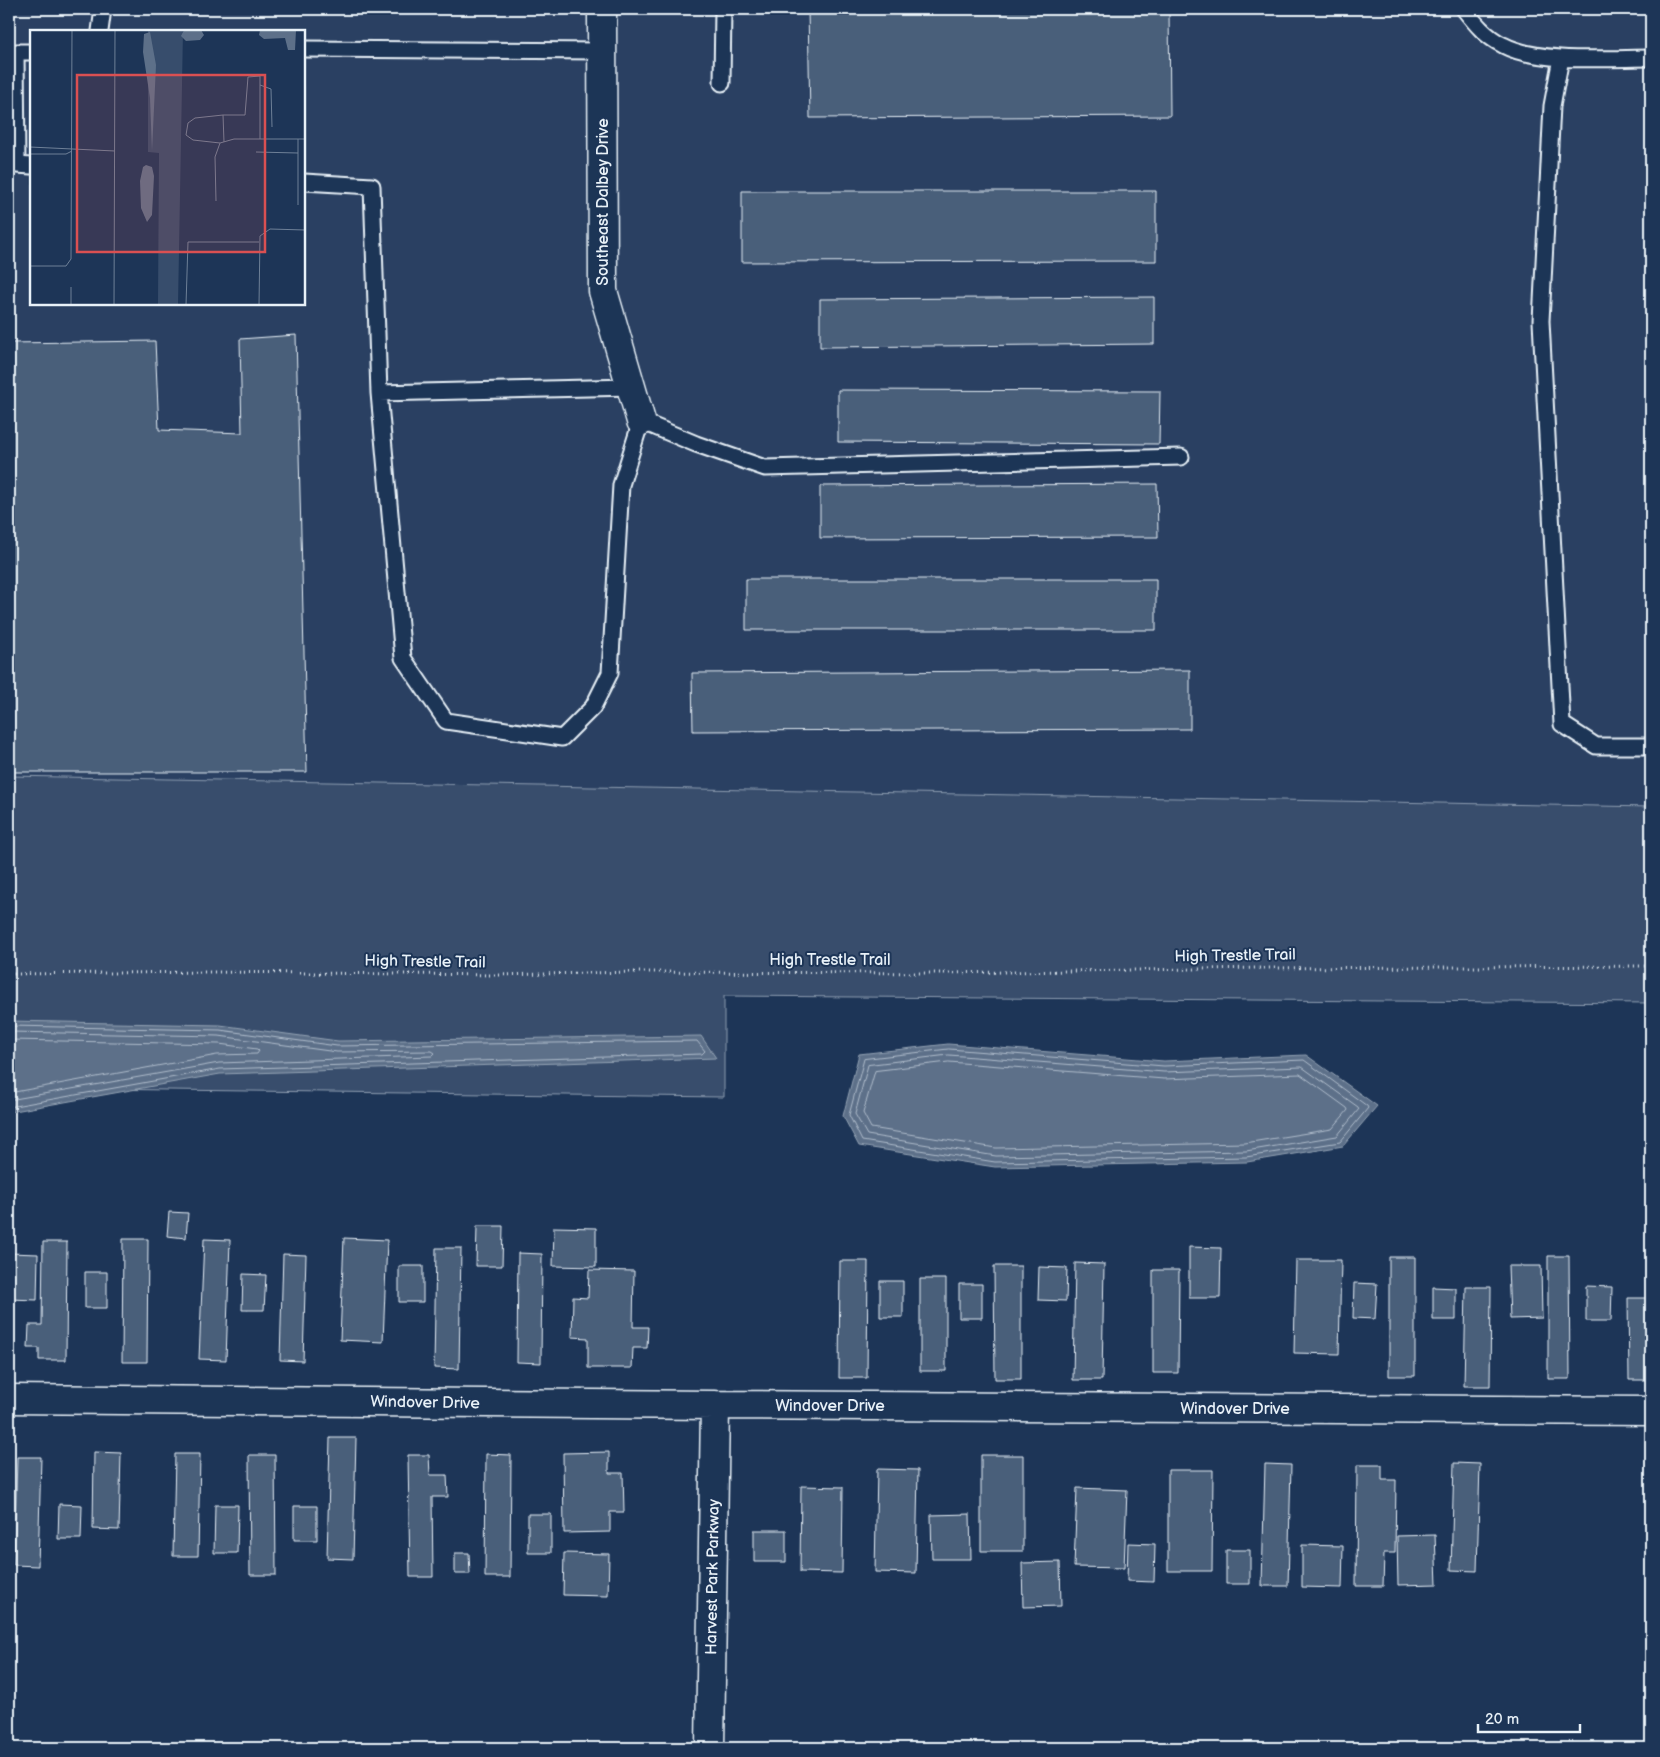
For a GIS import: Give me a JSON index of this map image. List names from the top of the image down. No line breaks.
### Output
{"streets":{"street":["Southeast Dalbey Drive","Windover Drive","Harvest Park Parkway"],"path":["High Trestle Trail"]},"crossings":[["Windover Drive","Harvest Park Parkway"]],"scale_bar":"20 m"}
